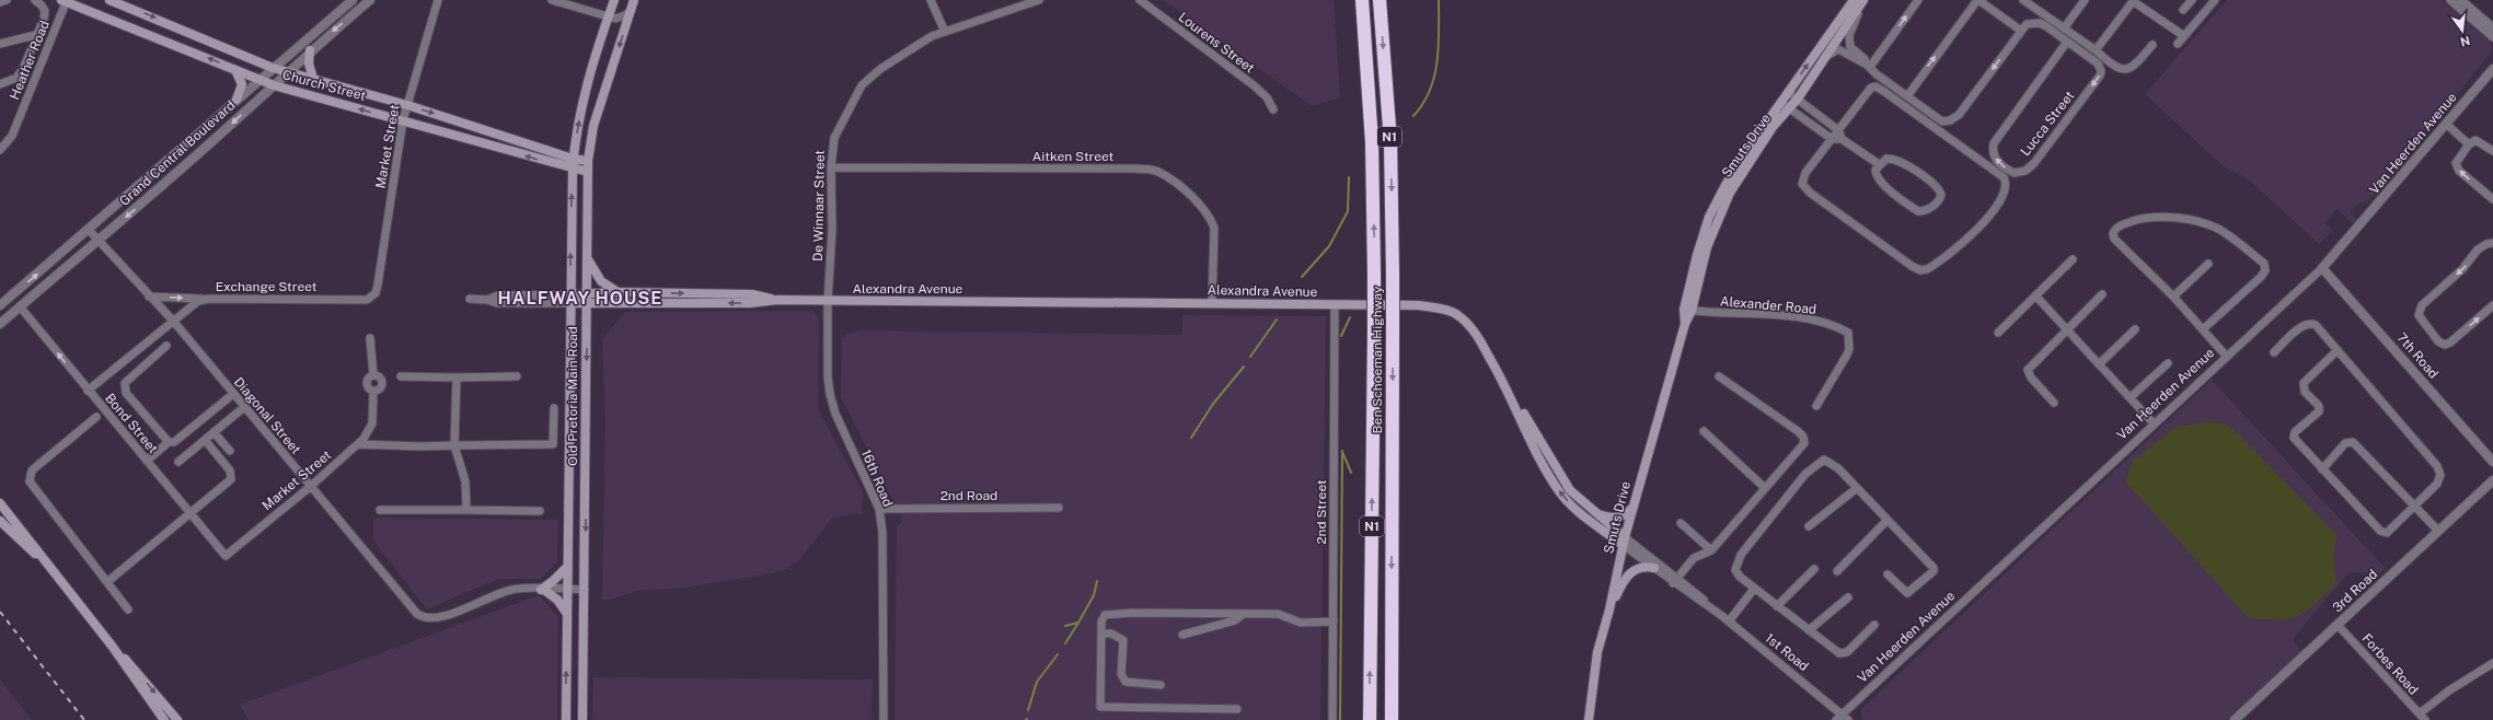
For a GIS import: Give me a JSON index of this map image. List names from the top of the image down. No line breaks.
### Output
{"streets":{"highway":["N1","Ben Schoeman Highway"],"main road":["Church Street","Smuts Drive","Alexandra Avenue","Old Pretoria Main Road"],"street":["Lourens Street","Heather Road","Lucca Street","Van Heerden Avenue","Market Street","Grand Central Boulevard","Aitken Street","De Winnaar Street","Exchange Street","Alexander Road","7th Road","Diagonal Street","Bond Street","16th Road","2nd Road","2nd Street","3rd Road","1st Road","Forbes Road"]},"crossings":[["Heather Road","Church Street"],["Church Street","Market Street"],["Church Street","Grand Central Boulevard"],["Church Street","Old Pretoria Main Road"],["Van Heerden Avenue","7th Road"],["Van Heerden Avenue","1st Road"],["Smuts Drive","Alexandra Avenue"],["Smuts Drive","Alexander Road"],["Smuts Drive","1st Road"],["Market Street","Exchange Street"],["Market Street","Diagonal Street"],["Market Street","Bond Street"],["Grand Central Boulevard","Diagonal Street"],["Grand Central Boulevard","Bond Street"],["Aitken Street","De Winnaar Street"],["Aitken Street","Alexandra Avenue"],["De Winnaar Street","Alexandra Avenue"],["De Winnaar Street","16th Road"],["Exchange Street","Diagonal Street"],["Exchange Street","Bond Street"],["Alexandra Avenue","Old Pretoria Main Road"],["Alexandra Avenue","16th Road"],["Alexandra Avenue","2nd Street"],["Alexandra Avenue","1st Road"],["16th Road","2nd Road"],["3rd Road","Forbes Road"]],"districts":["HALFWAY HOUSE"],"north":"bottom"}
